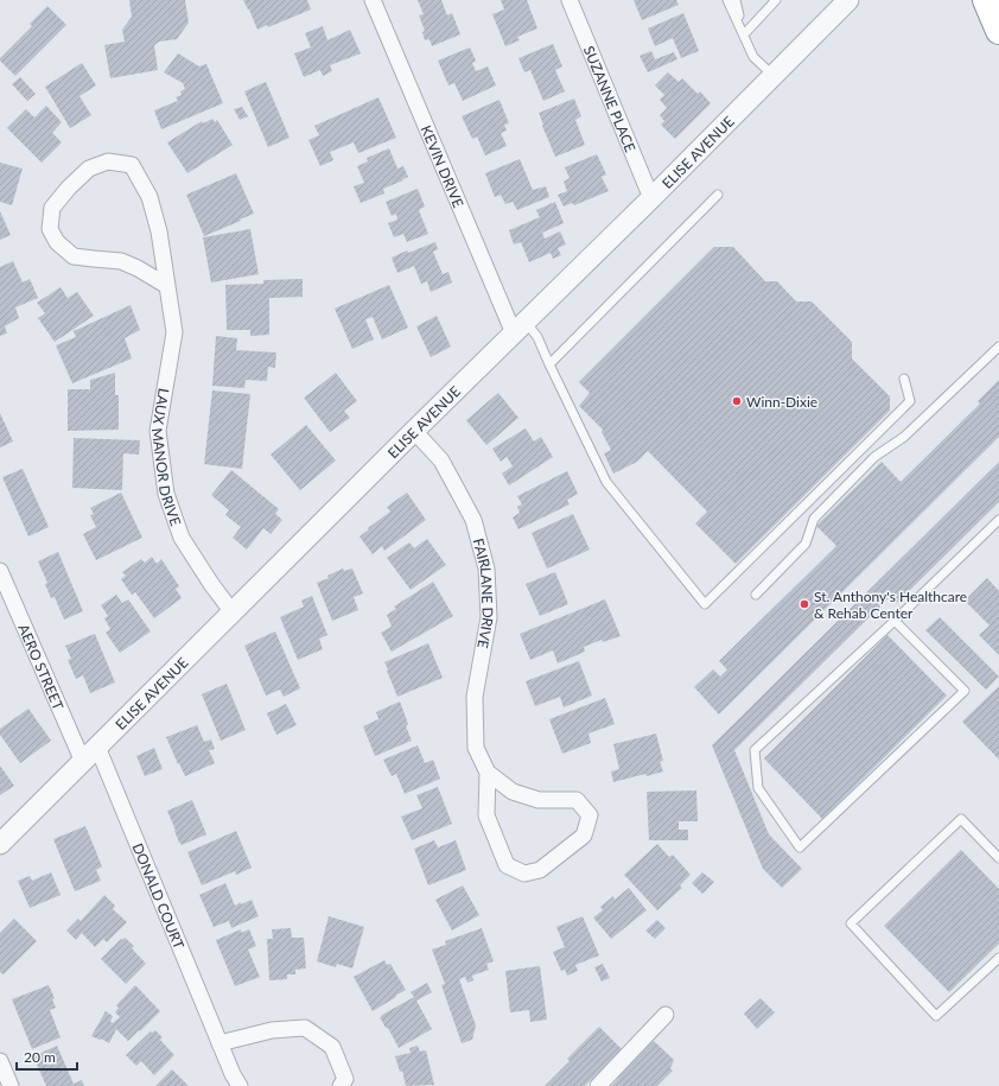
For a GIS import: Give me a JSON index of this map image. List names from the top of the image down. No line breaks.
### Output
{"streets":{"street":["SUZANNE PLACE","ELISE AVENUE","KEVIN DRIVE","LAUX MANOR DRIVE","FAIRLANE DRIVE","AERO STREET","DONALD COURT"]},"crossings":[["SUZANNE PLACE","ELISE AVENUE"],["ELISE AVENUE","KEVIN DRIVE"],["ELISE AVENUE","LAUX MANOR DRIVE"],["ELISE AVENUE","FAIRLANE DRIVE"],["ELISE AVENUE","AERO STREET"],["ELISE AVENUE","DONALD COURT"]],"places":["Winn-Dixie","St. Anthony's Healthcare & Rehab Center"],"scale_bar":"20 m"}
